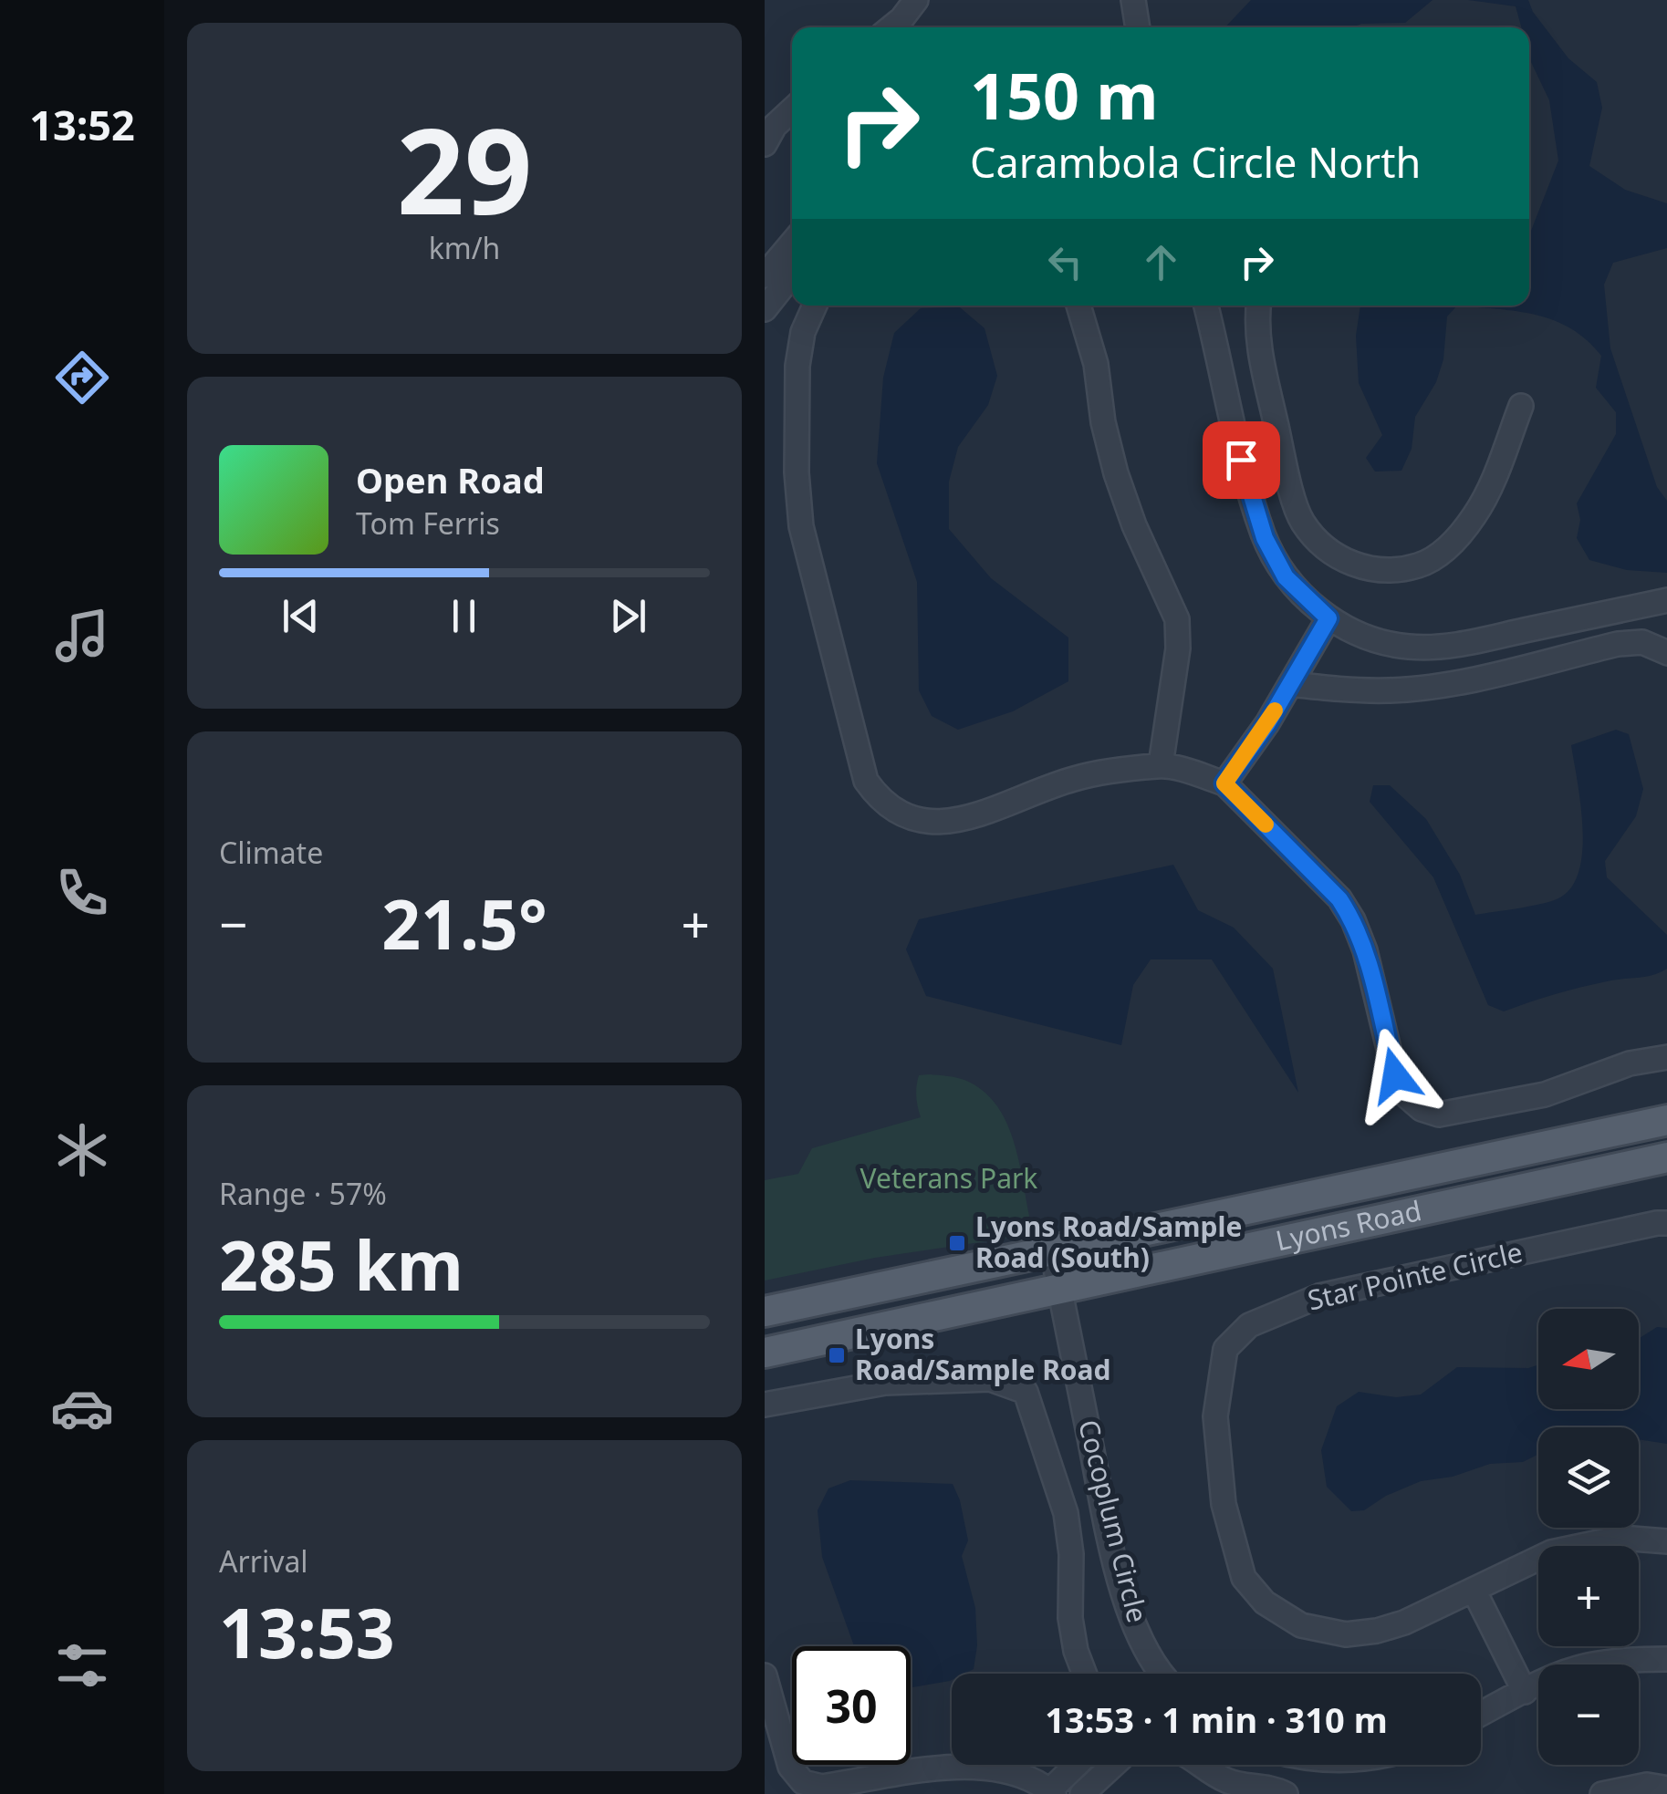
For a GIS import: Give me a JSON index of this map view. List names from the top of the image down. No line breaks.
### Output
{"streets":{"main road":["Lyons Road"],"street":["Star Pointe Circle","Cocoplum Circle"]},"crossings":[["Lyons Road","Cocoplum Circle"]],"parks":["Veterans Park"],"places":{"transit":["Lyons Road/Sample Road (South)","Lyons Road/Sample Road"]},"north":"left","page":{"tabs":"13:52","tile":[["29","km/h"],"Climate",["Range · 57%","285 km"],["Arrival","13:53"]],"turn":["150 m","Carambola Circle North"],"song":["Open Road","Tom Ferris"],"heat":["−","21.5°","+"],"map_buttons":["+","−"],"limit":"30","trip":"13:53 · 1 min · 310 m"}}
